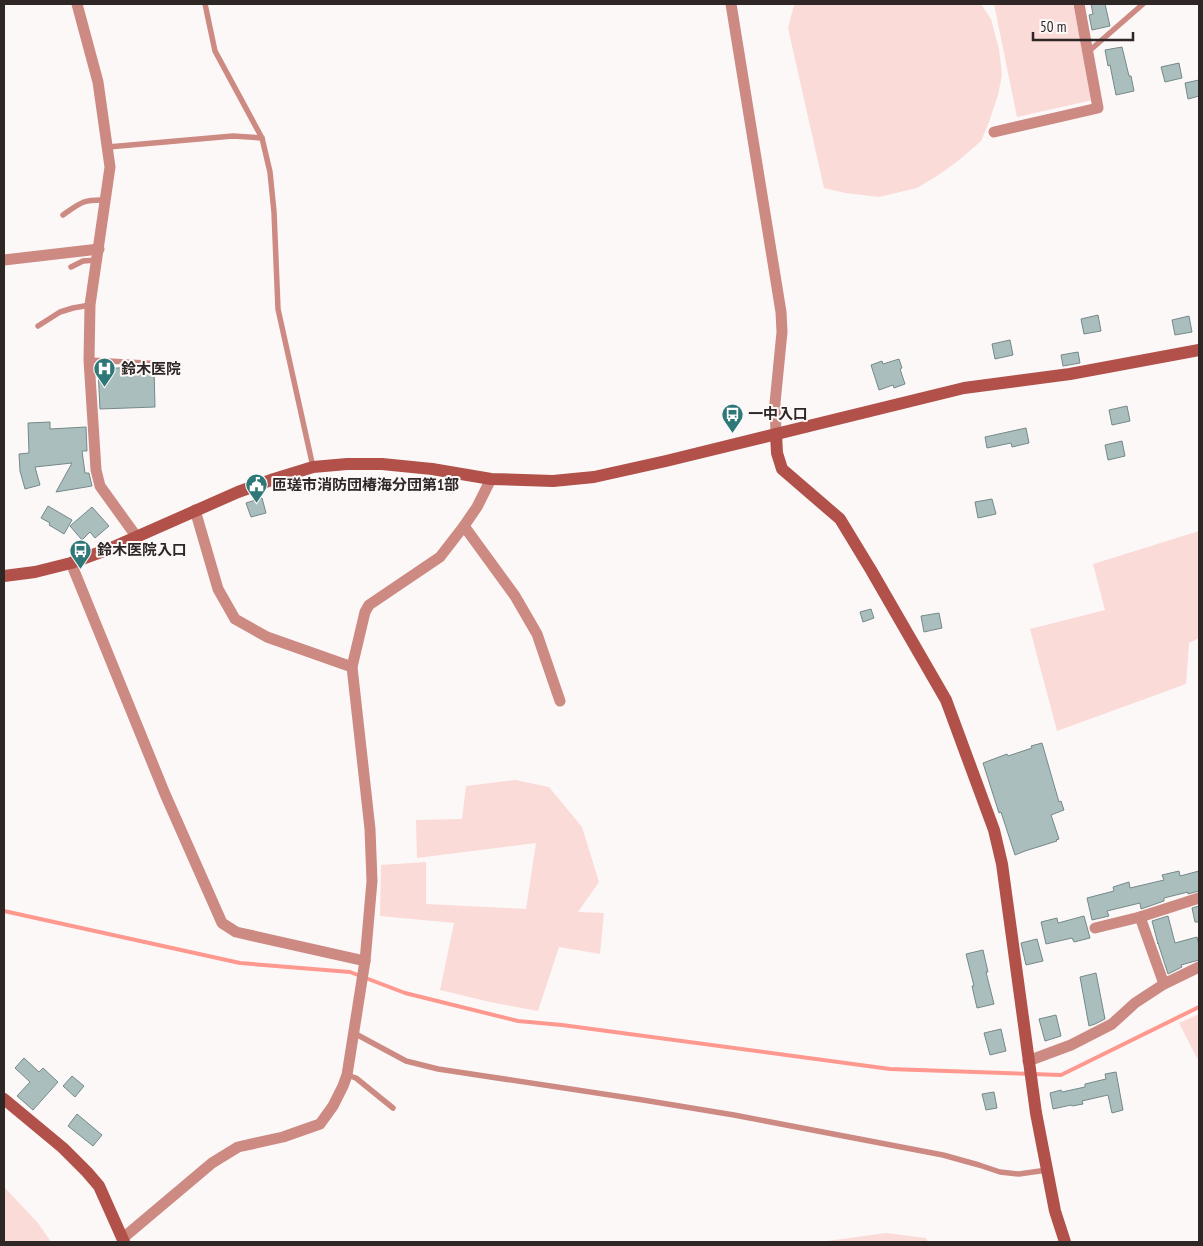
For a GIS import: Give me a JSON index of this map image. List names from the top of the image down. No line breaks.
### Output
{"places":{"hospital":["鈴木医院"],"bus stop":["一中入口","鈴木医院入口"],"public building":["匝瑳市消防団椿海分団第1部"]},"scale_bar":"50 m"}
